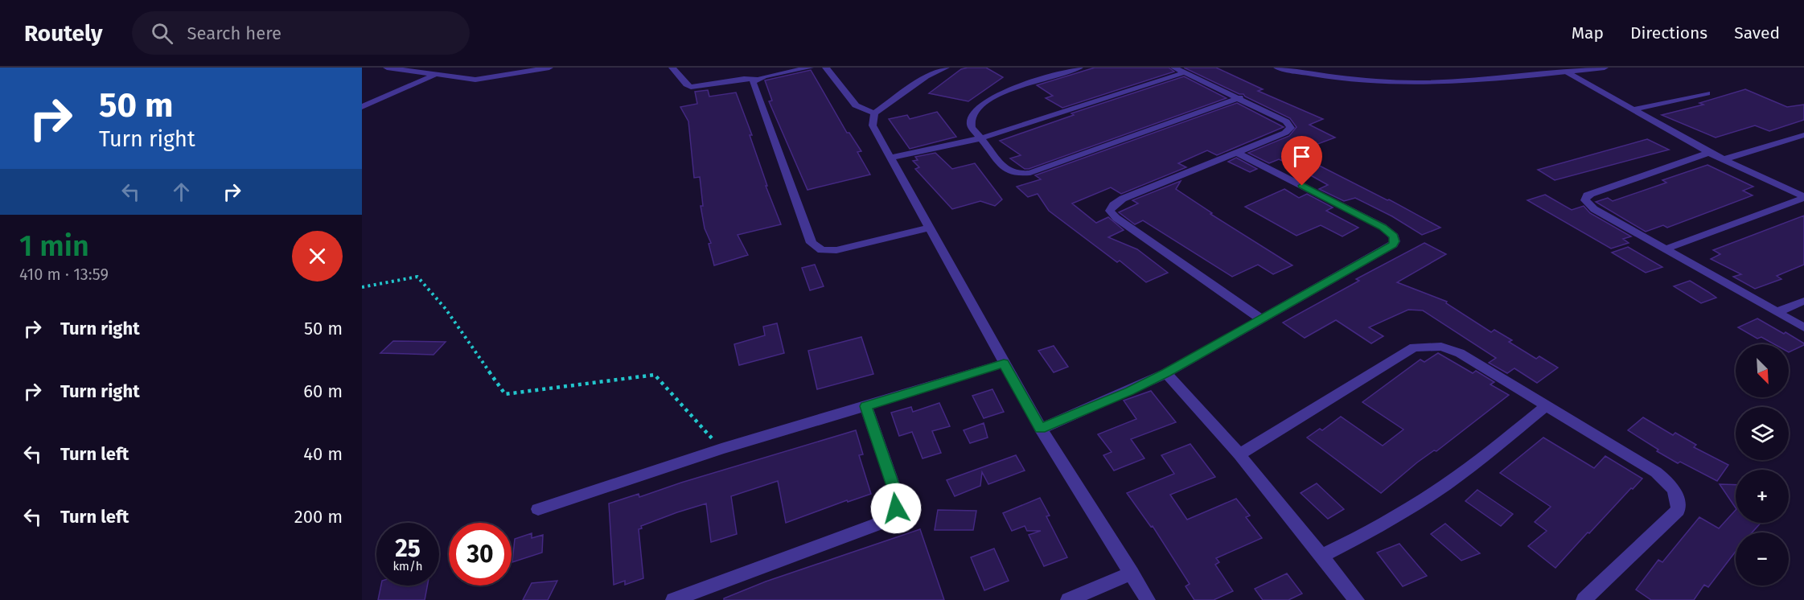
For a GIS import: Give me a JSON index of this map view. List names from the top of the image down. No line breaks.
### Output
{"north":"bottom right","page":{"header":"Routely","search":"Search here","nav":["Map","Directions","Saved"],"turn":["50 m","Turn right"],"heading":["1 min","410 m · 13:59"],"list":[{"name":"Turn right","value":"50 m"},{"name":"Turn right","value":"60 m"},{"name":"Turn left","value":"40 m"},{"name":"Turn left","value":"200 m"}],"map_buttons":["+","−"],"speed":"25 km/h","limit":"30"}}
